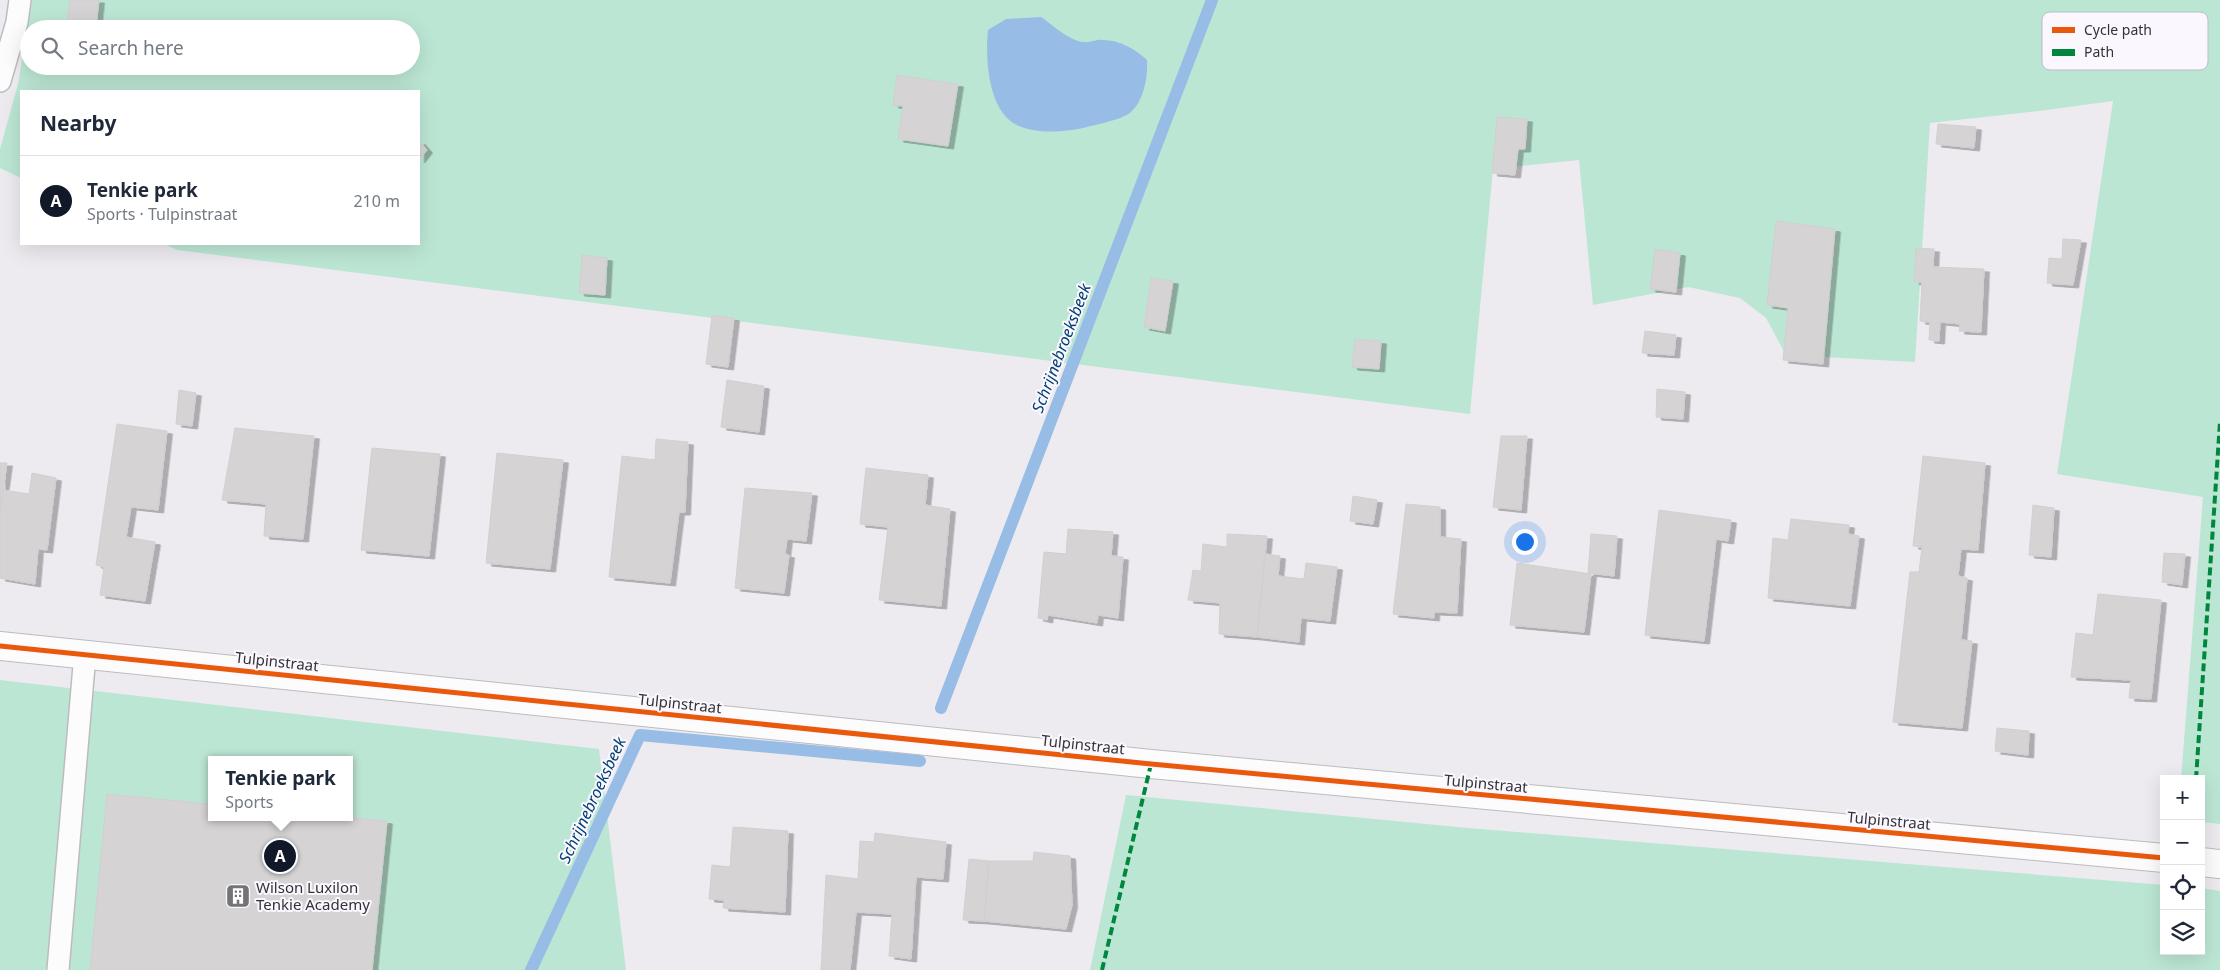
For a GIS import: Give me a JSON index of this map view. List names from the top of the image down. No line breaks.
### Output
{"streets":{"street":["Tulpinstraat"]},"water":["Schrijnebroeksbeek"],"places":{"building":["Wilson Luxilon Tenkie Academy"]},"legend":["Cycle path","Path"],"page":{"search":"Search here","heading":"Nearby","list":[{"mark":"A","name":"Tenkie park","note":"Sports · Tulpinstraat","value":"210 m"}],"popup":["Tenkie park","Sports"],"map_buttons":["+","−"],"pins":"A"}}
